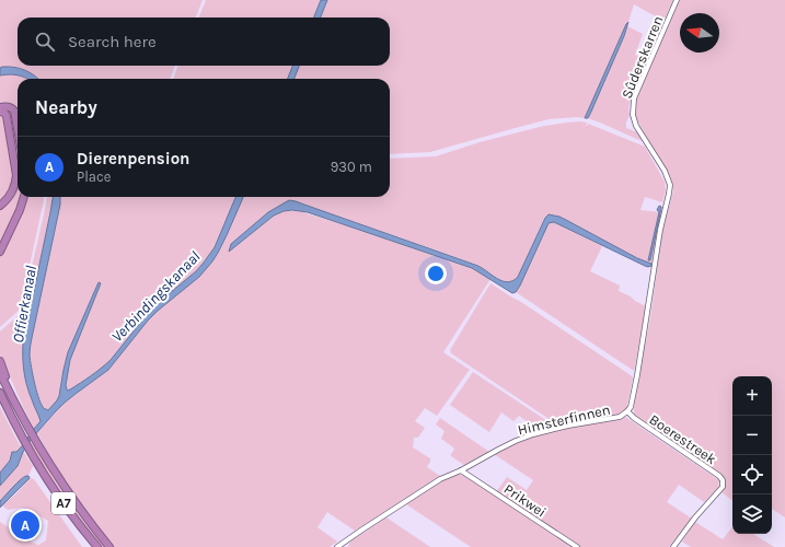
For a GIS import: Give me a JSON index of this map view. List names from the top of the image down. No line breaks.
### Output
{"streets":{"highway":["A7"],"street":["Sûderskarren","Himsterfinnen","Boerestreek","Prikwei"]},"crossings":[["Sûderskarren","Himsterfinnen"],["Himsterfinnen","Boerestreek"],["Himsterfinnen","Prikwei"]],"water":["Verbindingskanaal","Offierkanaal"],"north":"left","page":{"search":"Search here","heading":"Nearby","list":[{"mark":"A","name":"Dierenpension","note":"Place","value":"930 m"}],"map_buttons":["+","−"],"pins":"A"}}
